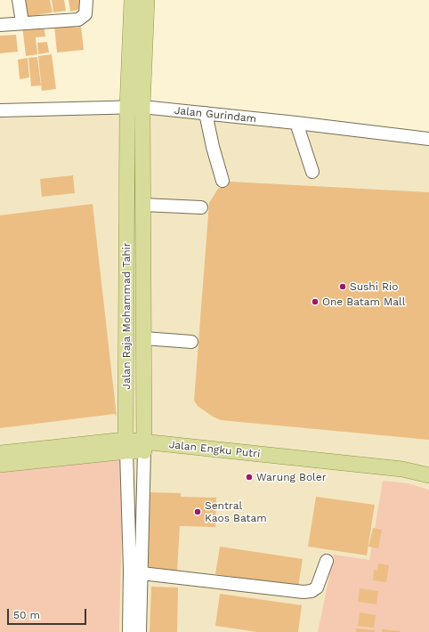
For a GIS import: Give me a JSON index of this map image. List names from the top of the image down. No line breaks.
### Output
{"streets":{"main road":["Jalan Raja Mohammad Tahir","Jalan Engku Putri"],"street":["Jalan Gurindam"]},"crossings":[["Jalan Gurindam","Jalan Raja Mohammad Tahir"],["Jalan Raja Mohammad Tahir","Jalan Engku Putri"]],"places":["Sushi Rio","One Batam Mall","Warung Boler","Sentral Kaos Batam"],"scale_bar":"50 m"}
